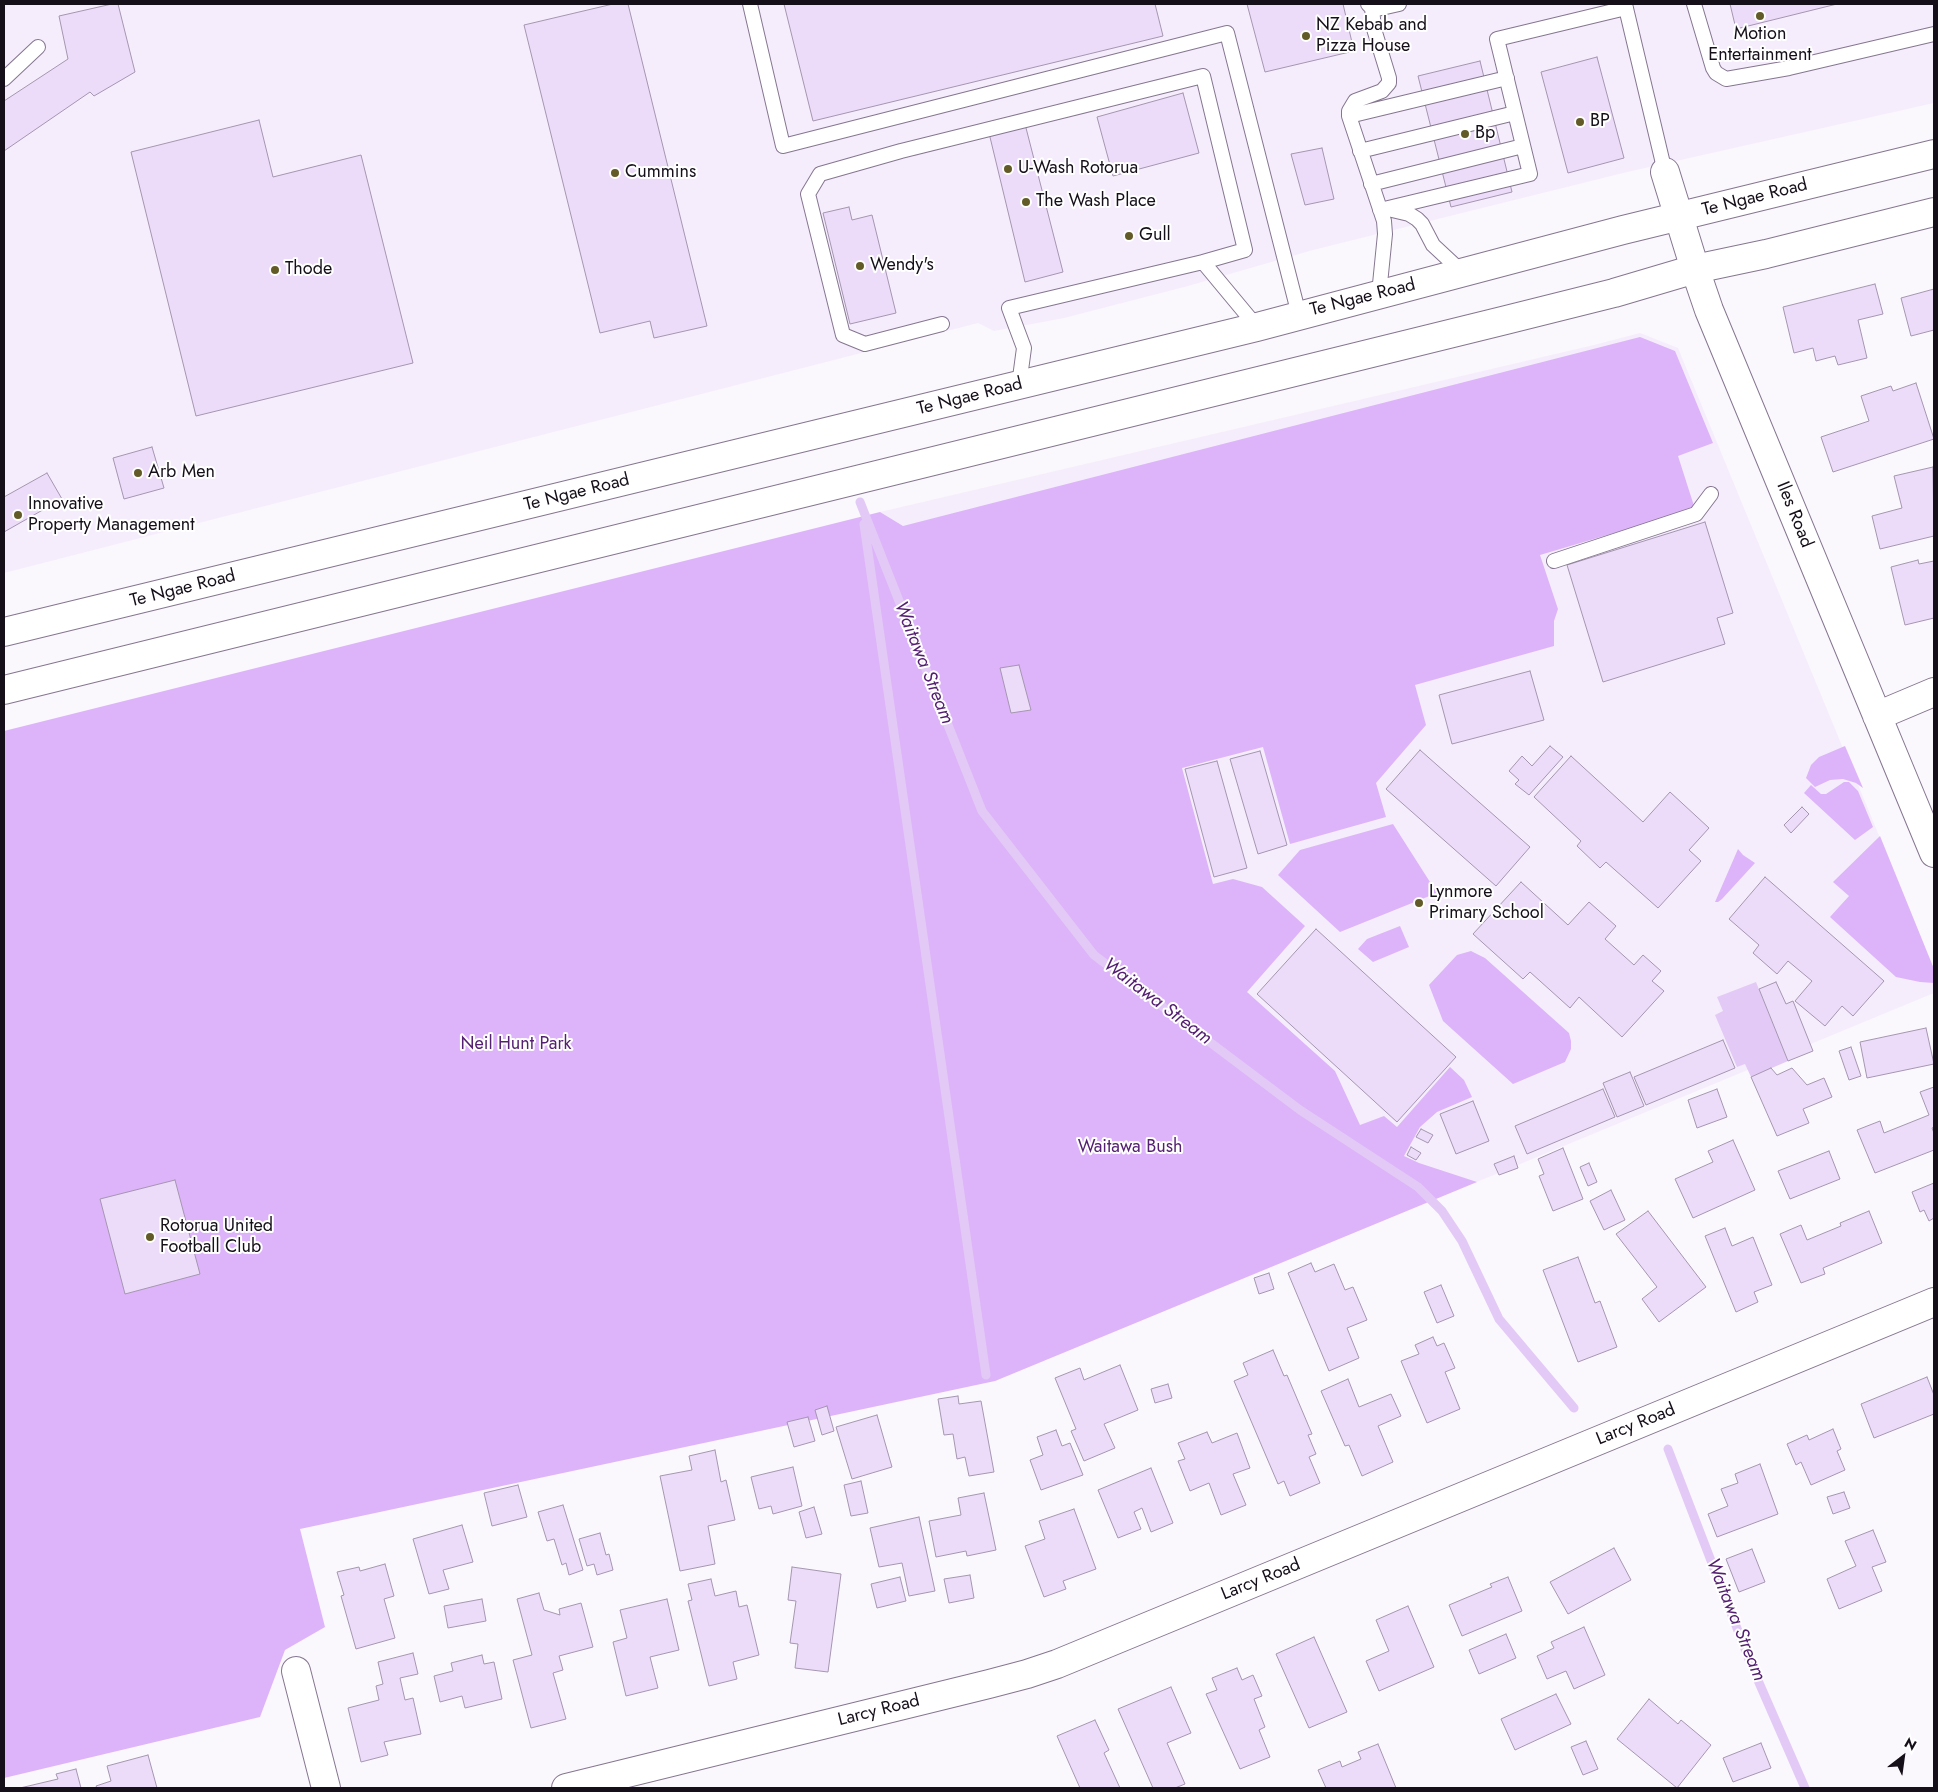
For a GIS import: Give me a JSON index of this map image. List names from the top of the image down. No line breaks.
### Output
{"streets":{"main road":["Te Ngae Road","Iles Road","Larcy Road"]},"crossings":[["Te Ngae Road","Iles Road"]],"water":["Waitawa Stream"],"parks":["Neil Hunt Park","Waitawa Bush"],"places":["Motion Entertainment","NZ Kebab and Pizza House","BP","Bp","U-Wash Rotorua","Cummins","The Wash Place","Gull","Wendy's","Thode","Arb Men","Innovative Property Management","Lynmore Primary School","Rotorua United Football Club"],"north":"top right"}
